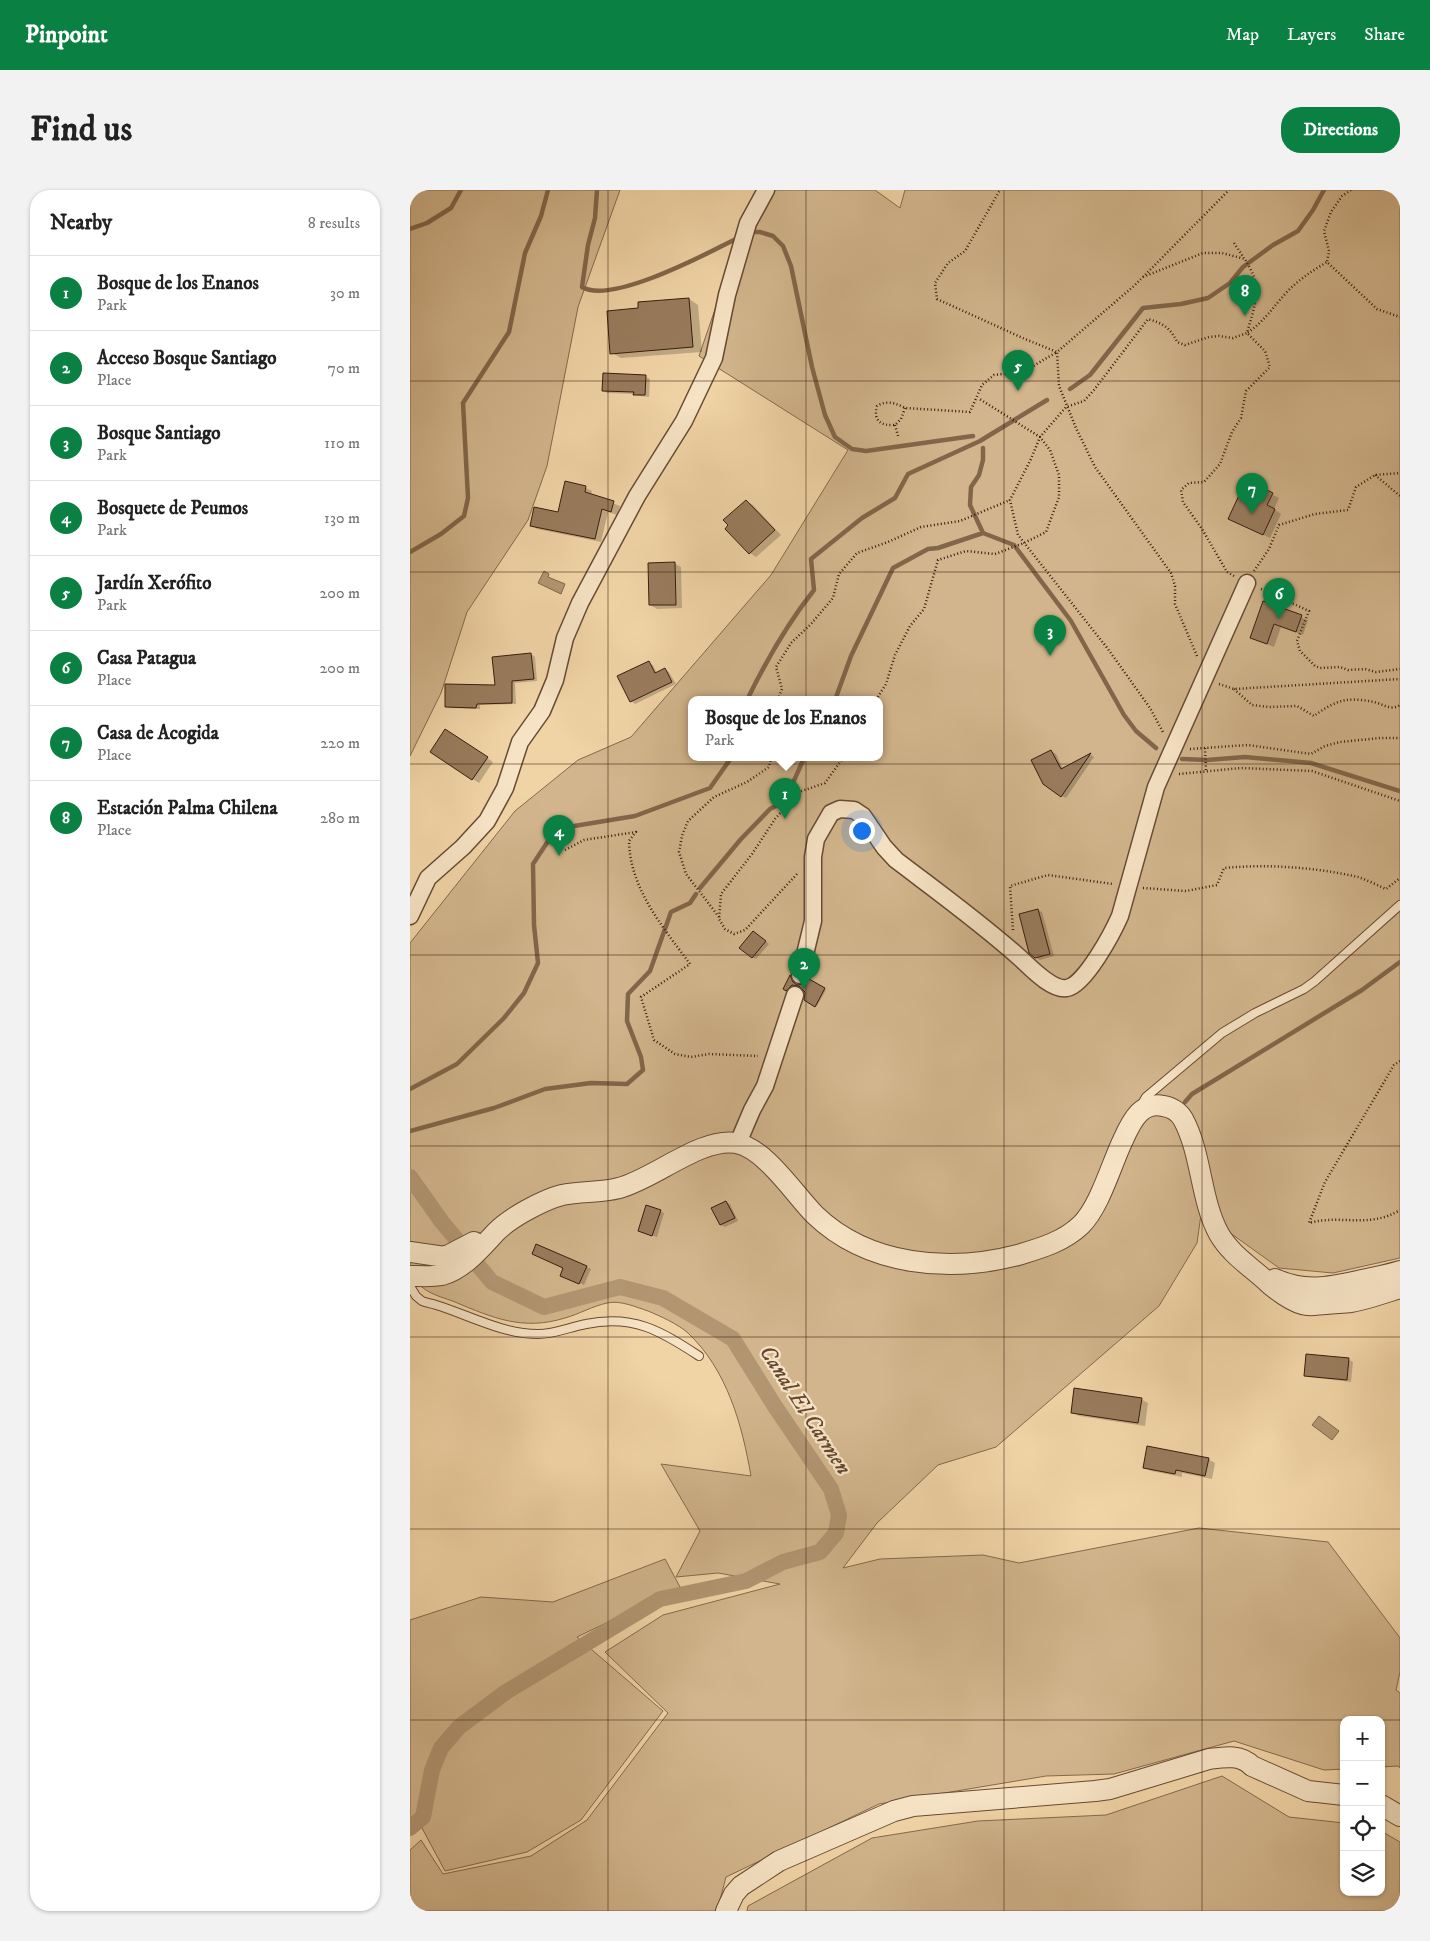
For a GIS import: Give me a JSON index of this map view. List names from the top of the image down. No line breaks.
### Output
{"water":["Canal El Carmen"],"page":{"header":"Pinpoint","nav":["Map","Layers","Share"],"buttons":"Directions","title":"Find us","heading":["Nearby","8 results"],"list":[{"mark":"1","name":"Bosque de los Enanos","note":"Park","value":"30 m"},{"mark":"2","name":"Acceso Bosque Santiago","note":"Place","value":"70 m"},{"mark":"3","name":"Bosque Santiago","note":"Park","value":"110 m"},{"mark":"4","name":"Bosquete de Peumos","note":"Park","value":"130 m"},{"mark":"5","name":"Jardín Xerófito","note":"Park","value":"200 m"},{"mark":"6","name":"Casa Patagua","note":"Place","value":"200 m"},{"mark":"7","name":"Casa de Acogida","note":"Place","value":"220 m"},{"mark":"8","name":"Estación Palma Chilena","note":"Place","value":"280 m"}],"pins":["8","5","7","6","3","1","4","2"],"popup":["Bosque de los Enanos","Park"],"map_buttons":["+","−"]}}
